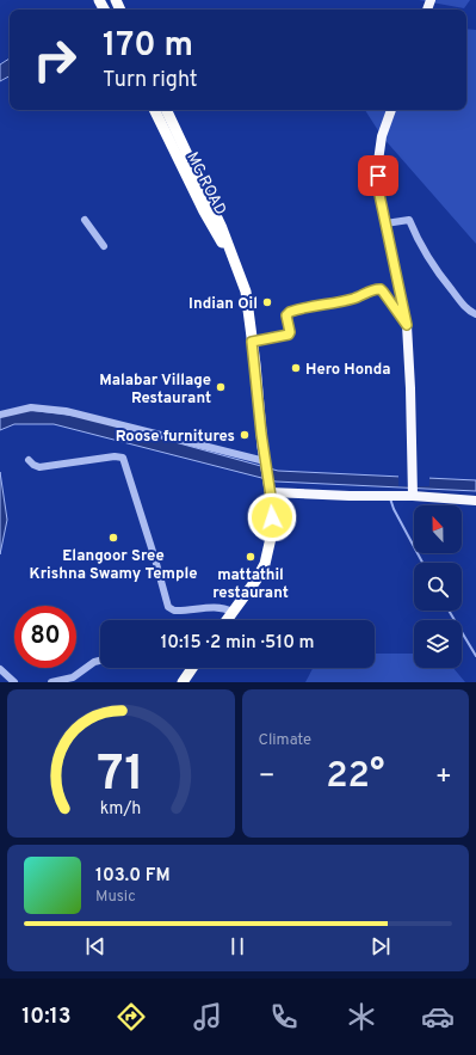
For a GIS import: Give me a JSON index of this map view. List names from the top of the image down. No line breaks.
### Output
{"streets":{"highway":["MC ROAD"]},"places":["Indian Oil","Hero Honda","Malabar Village Restaurant","Roose furnitures","Elangoor Sree Krishna Swamy Temple","mattathil restaurant"],"north":"top","page":{"turn":["170 m","Turn right"],"limit":"80","trip":"10:15 · 2 min · 510 m","tile":"Climate","heat":["−","22°","+"],"song":["103.0 FM","Music"],"tabs":"10:13","gauge":["71","km/h"]}}
